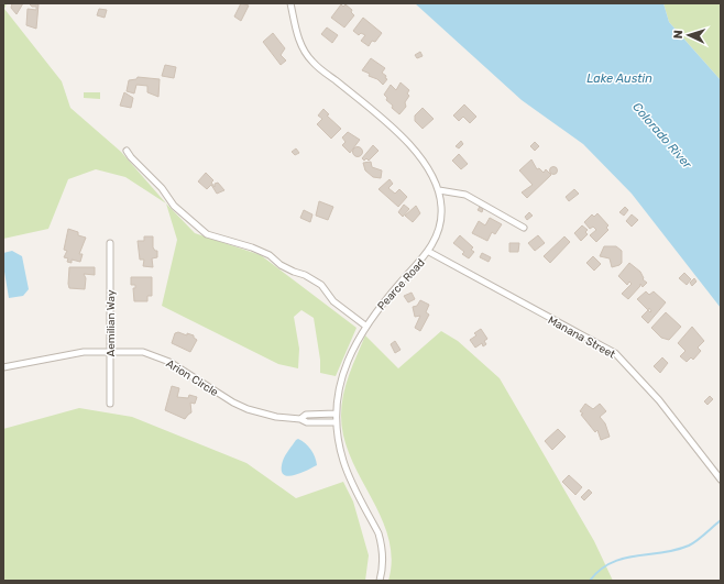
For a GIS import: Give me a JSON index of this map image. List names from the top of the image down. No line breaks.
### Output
{"streets":{"street":["Pearce Road","Aemilian Way","Manana Street","Arion Circle"]},"crossings":[["Pearce Road","Manana Street"],["Pearce Road","Arion Circle"],["Aemilian Way","Arion Circle"]],"water":["Lake Austin","Colorado River"],"north":"left"}
